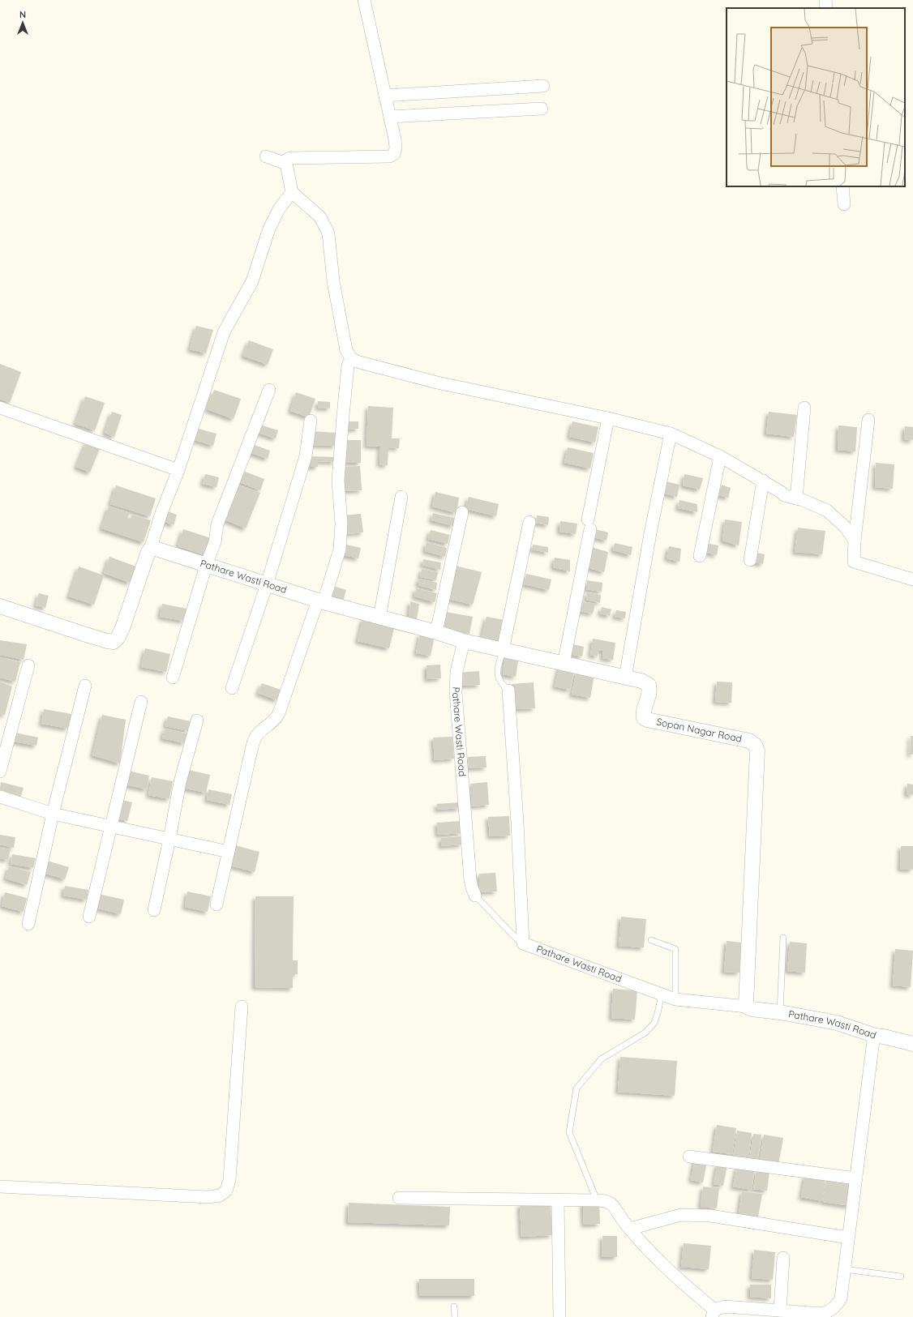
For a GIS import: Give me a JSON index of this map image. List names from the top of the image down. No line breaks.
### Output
{"streets":{"street":["Pathare Wasti Road","Sopan Nagar Road"]},"crossings":[["Pathare Wasti Road","Sopan Nagar Road"]],"north":"top"}
